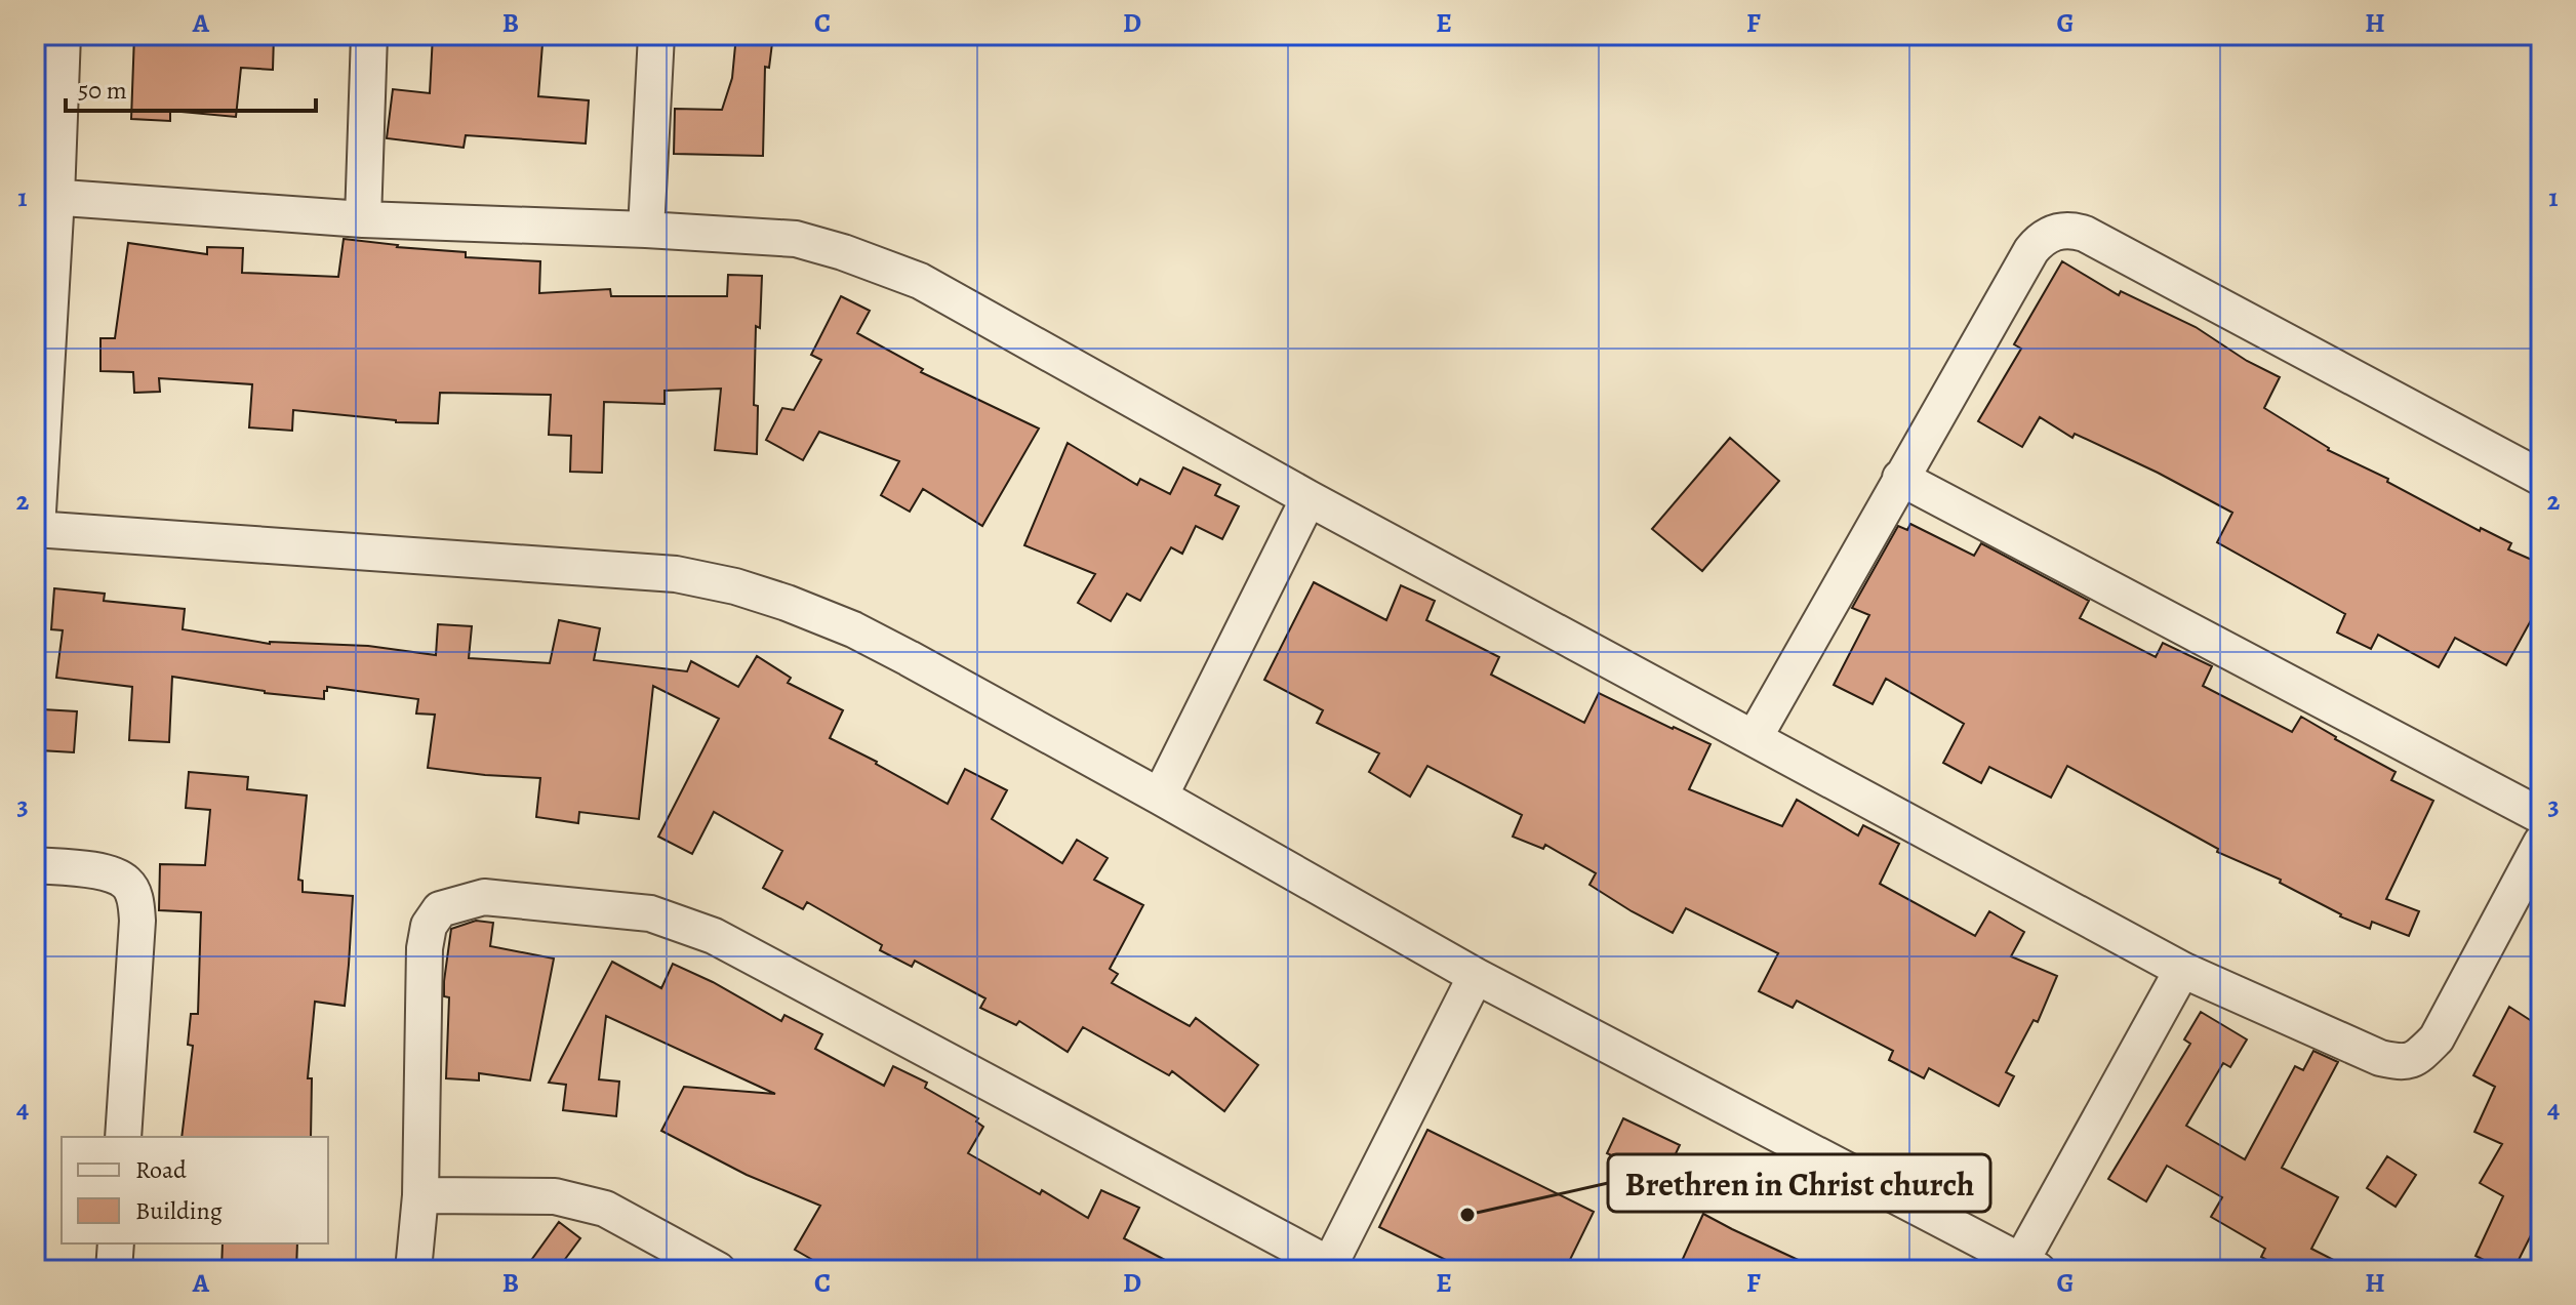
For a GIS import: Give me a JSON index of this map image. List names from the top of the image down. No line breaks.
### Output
{"places":["Brethren in Christ church"],"legend":["Road","Building"],"scale_bar":"50 m","grid":{"columns":["A","B","C","D","E","F","G","H"],"rows":["1","2","3","4"]}}
